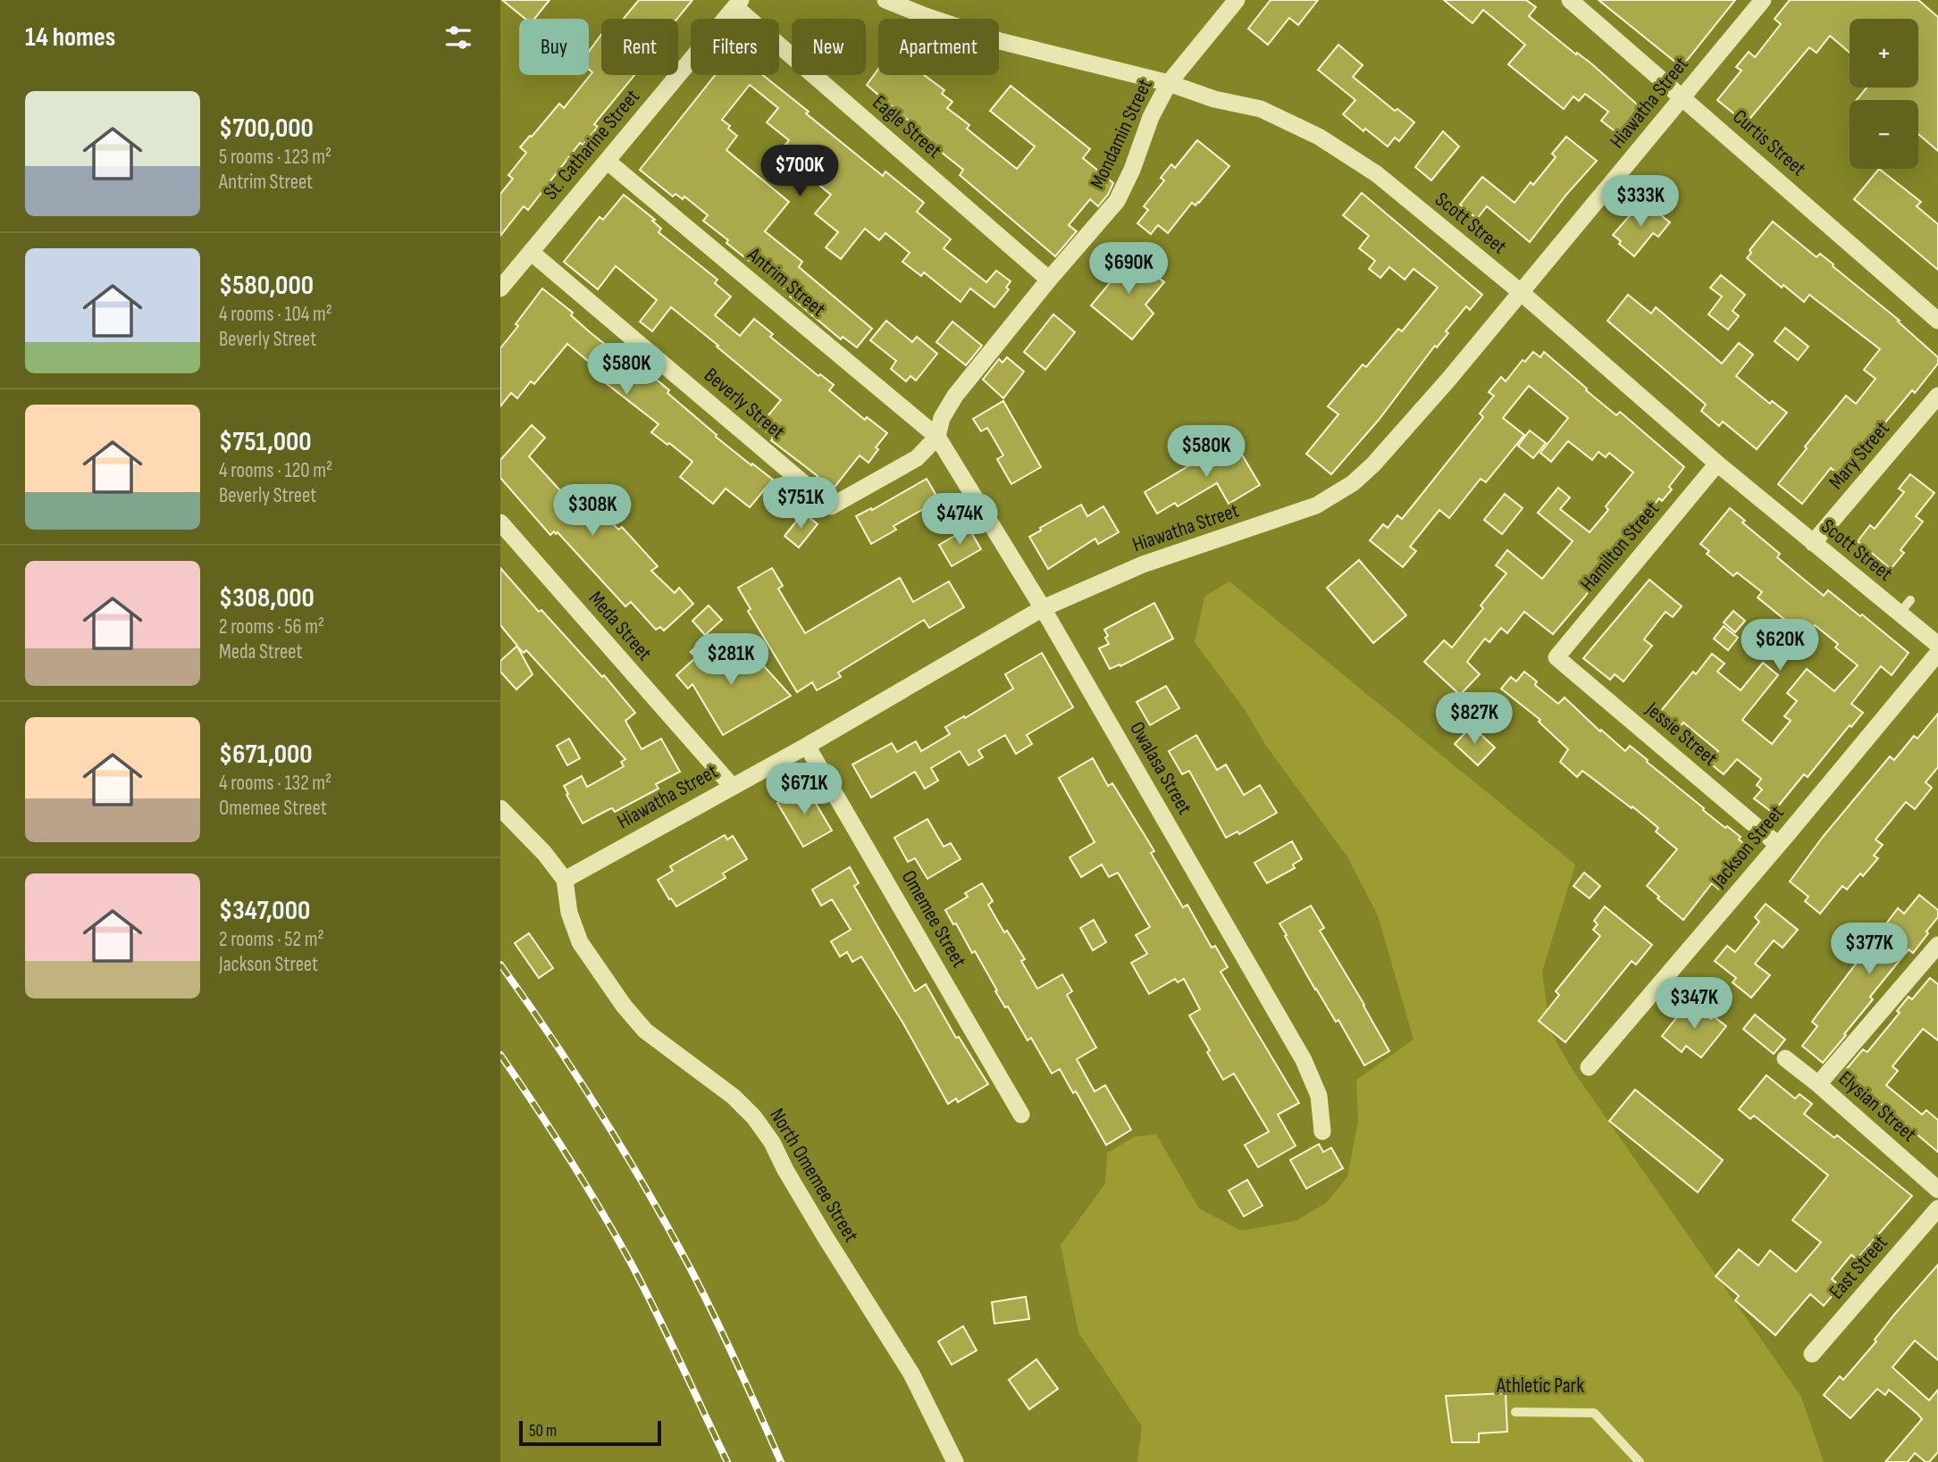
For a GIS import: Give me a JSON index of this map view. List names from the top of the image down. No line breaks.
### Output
{"streets":{"street":["Hiawatha Street","Eagle Street","Mondamin Street","Curtis Street","St. Catharine Street","Scott Street","Antrim Street","Beverly Street","Mary Street","Hamilton Street","Meda Street","Jessie Street","Owalasa Street","Jackson Street","Omemee Street","Elysian Street","North Omemee Street","East Street"]},"crossings":[["Hiawatha Street","Curtis Street"],["Hiawatha Street","Scott Street"],["Hiawatha Street","Meda Street"],["Hiawatha Street","Owalasa Street"],["Hiawatha Street","Omemee Street"],["Hiawatha Street","North Omemee Street"],["Eagle Street","Mondamin Street"],["Eagle Street","St. Catharine Street"],["Mondamin Street","Scott Street"],["Mondamin Street","Antrim Street"],["Mondamin Street","Beverly Street"],["Mondamin Street","Owalasa Street"],["St. Catharine Street","Antrim Street"],["St. Catharine Street","Beverly Street"],["Scott Street","Mary Street"],["Scott Street","Hamilton Street"],["Antrim Street","Beverly Street"],["Antrim Street","Owalasa Street"],["Beverly Street","Owalasa Street"],["Hamilton Street","Jessie Street"],["Jessie Street","Jackson Street"]],"parks":["Athletic Park"],"scale_bar":"50 m","page":{"heading":"14 homes","map_buttons":["+","−"],"chip":["Buy","Rent","Filters","New","Apartment"],"list":[{"name":"$700,000","note":"5 rooms · 123 m² · Antrim Street"},{"name":"$580,000","note":"4 rooms · 104 m² · Beverly Street"},{"name":"$751,000","note":"4 rooms · 120 m² · Beverly Street"},{"name":"$308,000","note":"2 rooms · 56 m² · Meda Street"},{"name":"$671,000","note":"4 rooms · 132 m² · Omemee Street"},{"name":"$347,000","note":"2 rooms · 52 m² · Jackson Street"}],"price":["$700K","$333K","$690K","$580K","$580K","$751K","$308K","$474K","$620K","$281K","$827K","$671K","$377K","$347K"],"scale":"50 m"}}
